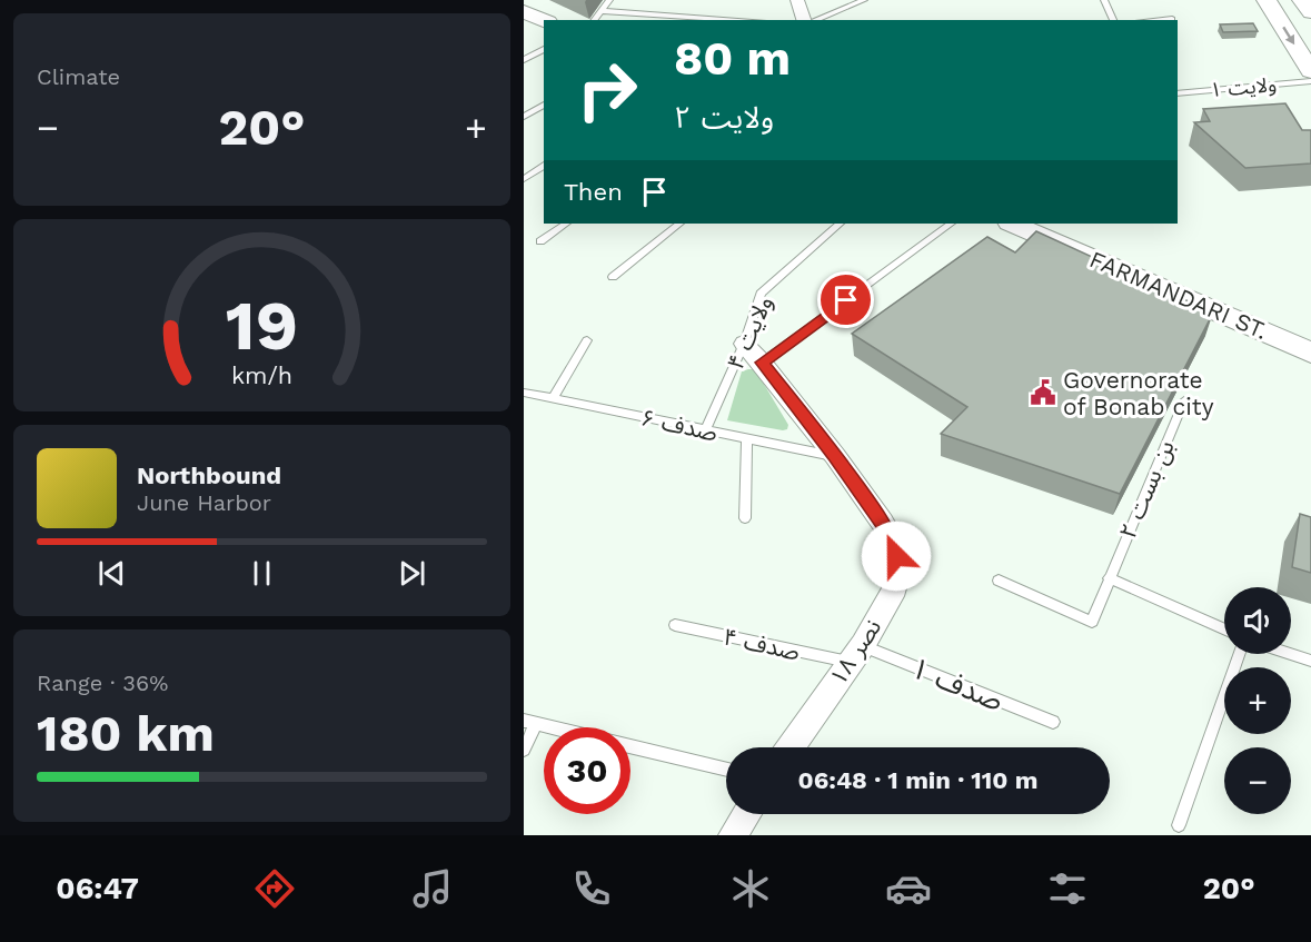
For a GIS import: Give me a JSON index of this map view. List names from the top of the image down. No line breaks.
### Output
{"streets":{"main road":["FARMANDARI ST."],"street":["نصر ۱۸"],"lane":["ولایت ۱","ولایت ۴","صدف ۶","بن بست ۲","صدف ۴","صدف ۱"]},"crossings":[["ولایت ۴","صدف ۶"],["ولایت ۴","نصر ۱۸"],["صدف ۶","نصر ۱۸"],["صدف ۴","نصر ۱۸"],["صدف ۴","صدف ۱"],["نصر ۱۸","صدف ۱"]],"places":{"public building":["Governorate of Bonab city"]},"page":{"tile":["Climate",["Range · 36%","180 km"]],"turn":["80 m","ولایت ۲"],"heat":["−","20°","+"],"then":"Then","song":["Northbound","June Harbor"],"map_buttons":["+","−"],"limit":"30","trip":"06:48 · 1 min · 110 m","tabs":["06:47","20°"],"gauge":["19","km/h"]}}
